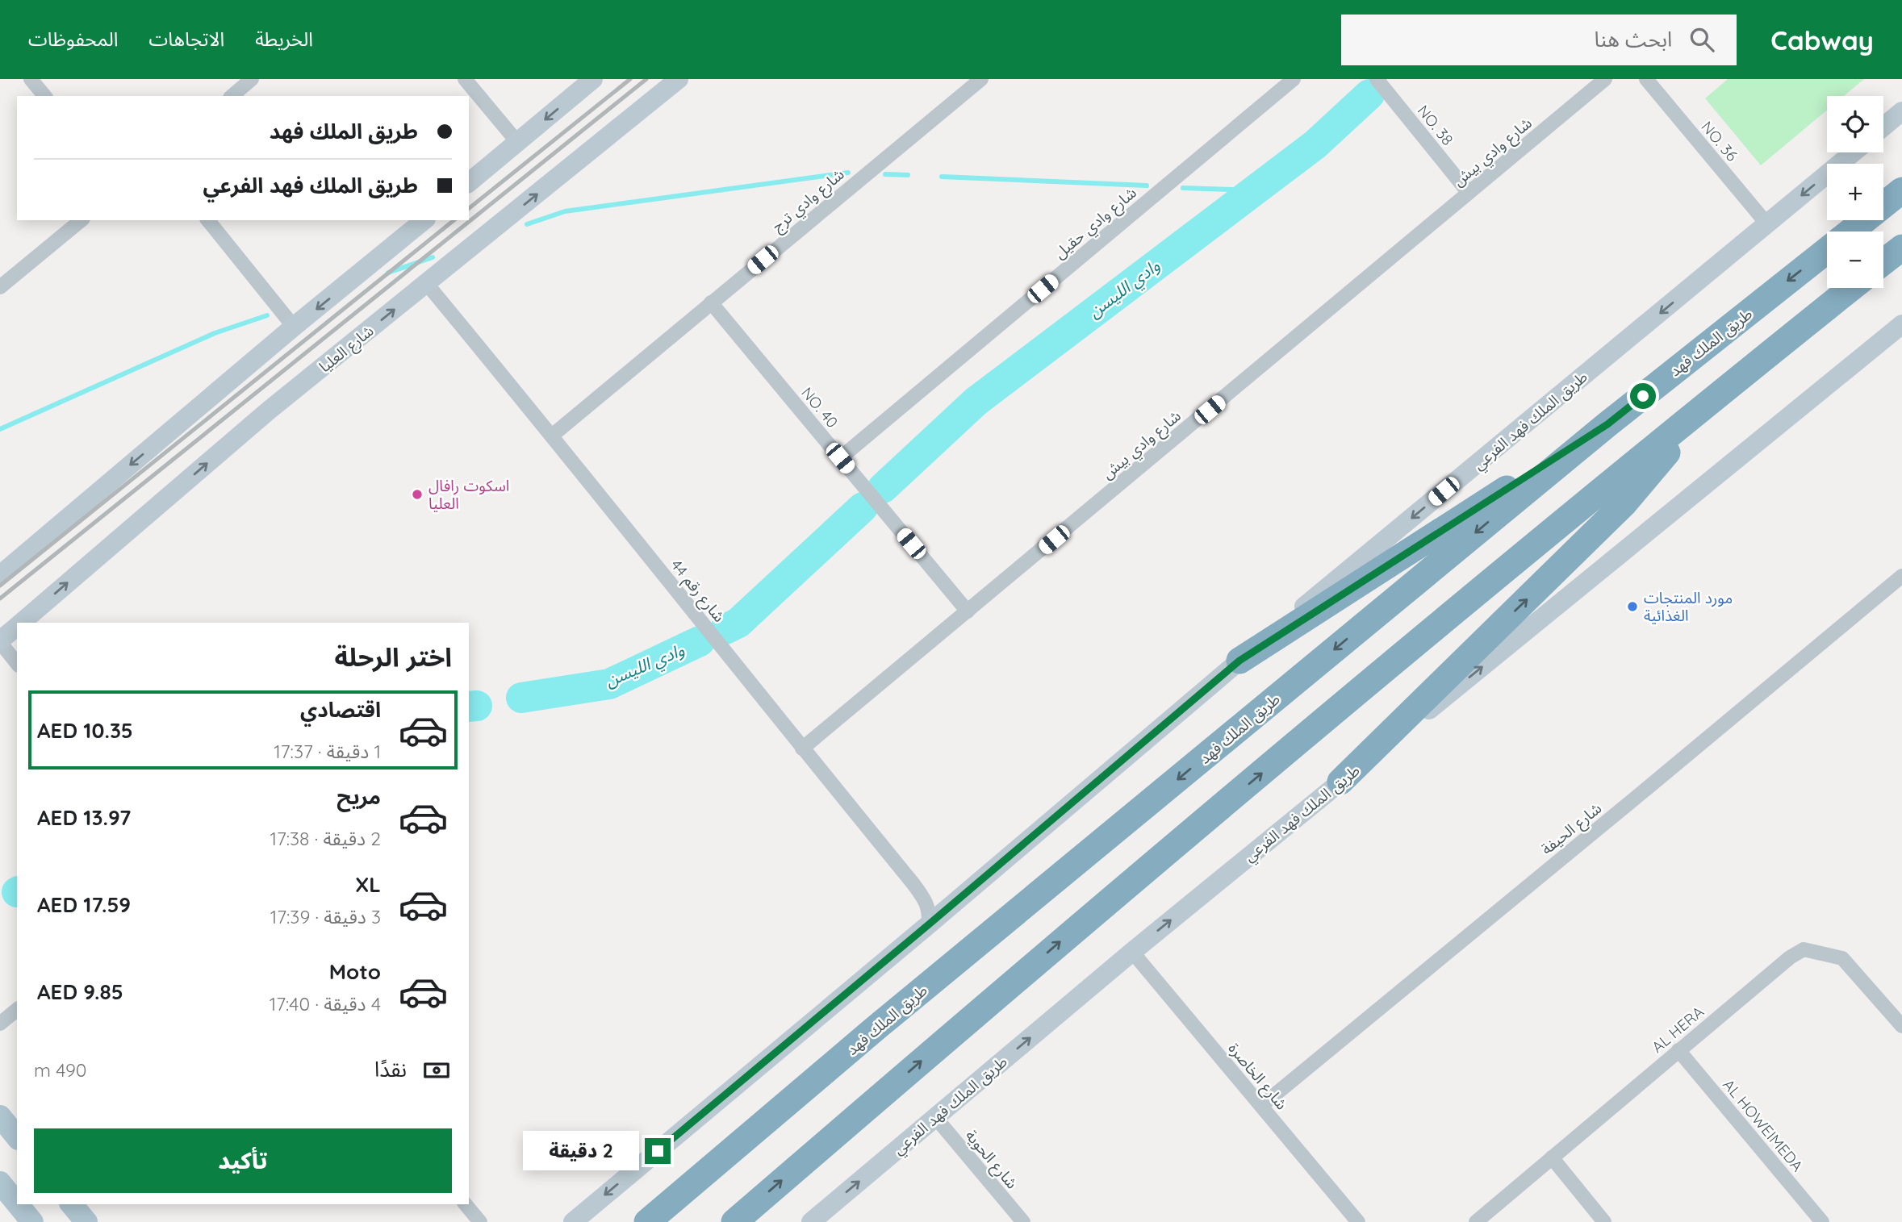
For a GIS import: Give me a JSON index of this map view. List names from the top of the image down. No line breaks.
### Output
{"streets":{"highway":["طريق الملك فهد"],"main road":["شارع العليا","طريق الملك فهد الفرعي"],"street":["NO. 38","NO. 36","شارع وادي بيش","شارع وادي ترج","شارع وادي حقيل","NO. 40","شارع رقم 44","شارع الحيفة","AL HERA","شارع الخاصرة","AL HOWEIMEDA","شارع الحوية"]},"crossings":[["NO. 38","شارع وادي بيش"],["NO. 36","طريق الملك فهد الفرعي"],["شارع وادي بيش","NO. 40"],["شارع وادي بيش","شارع رقم 44"],["شارع وادي ترج","NO. 40"],["شارع وادي ترج","شارع رقم 44"],["شارع وادي حقيل","NO. 40"],["شارع العليا","شارع رقم 44"],["طريق الملك فهد الفرعي","شارع رقم 44"],["طريق الملك فهد الفرعي","شارع الخاصرة"],["طريق الملك فهد الفرعي","شارع الحوية"],["شارع الحيفة","شارع الخاصرة"],["AL HERA","AL HOWEIMEDA"]],"water":["وادي الليسن"],"places":["اسكوت رافال العليا","مورد المنتجات الغذائية"],"page":{"header":"Cabway","search":"ابحث هنا","nav":["الخريطة","الاتجاهات","المحفوظات"],"map_buttons":["+","−"],"banner":["طريق الملك فهد","طريق الملك فهد الفرعي"],"heading":"اختر الرحلة","list":[{"name":"اقتصادي","note":"1 دقيقة · 17:37","value":"AED 10.35"},{"name":"مريح","note":"2 دقيقة · 17:38","value":"AED 13.97"},{"name":"XL","note":"3 دقيقة · 17:39","value":"AED 17.59"},{"name":"Moto","note":"4 دقيقة · 17:40","value":"AED 9.85"}],"pay":["نقدًا","490 m"],"buttons":"تأكيد","bubble":"2 دقيقة"}}
